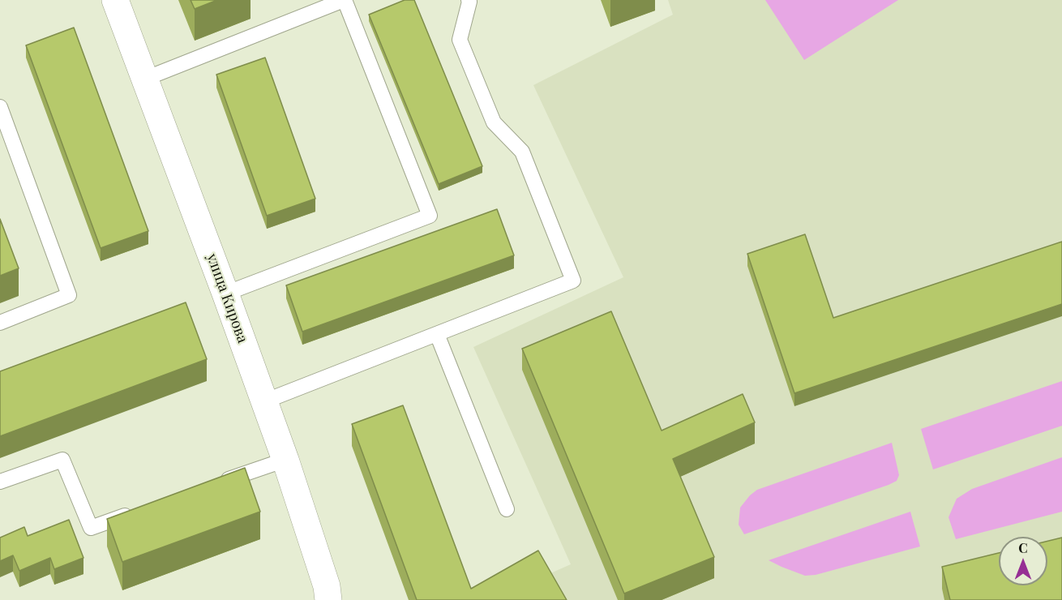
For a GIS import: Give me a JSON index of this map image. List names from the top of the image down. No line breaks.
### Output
{"streets":{"main road":["улица Кирова"]},"north":"top"}
